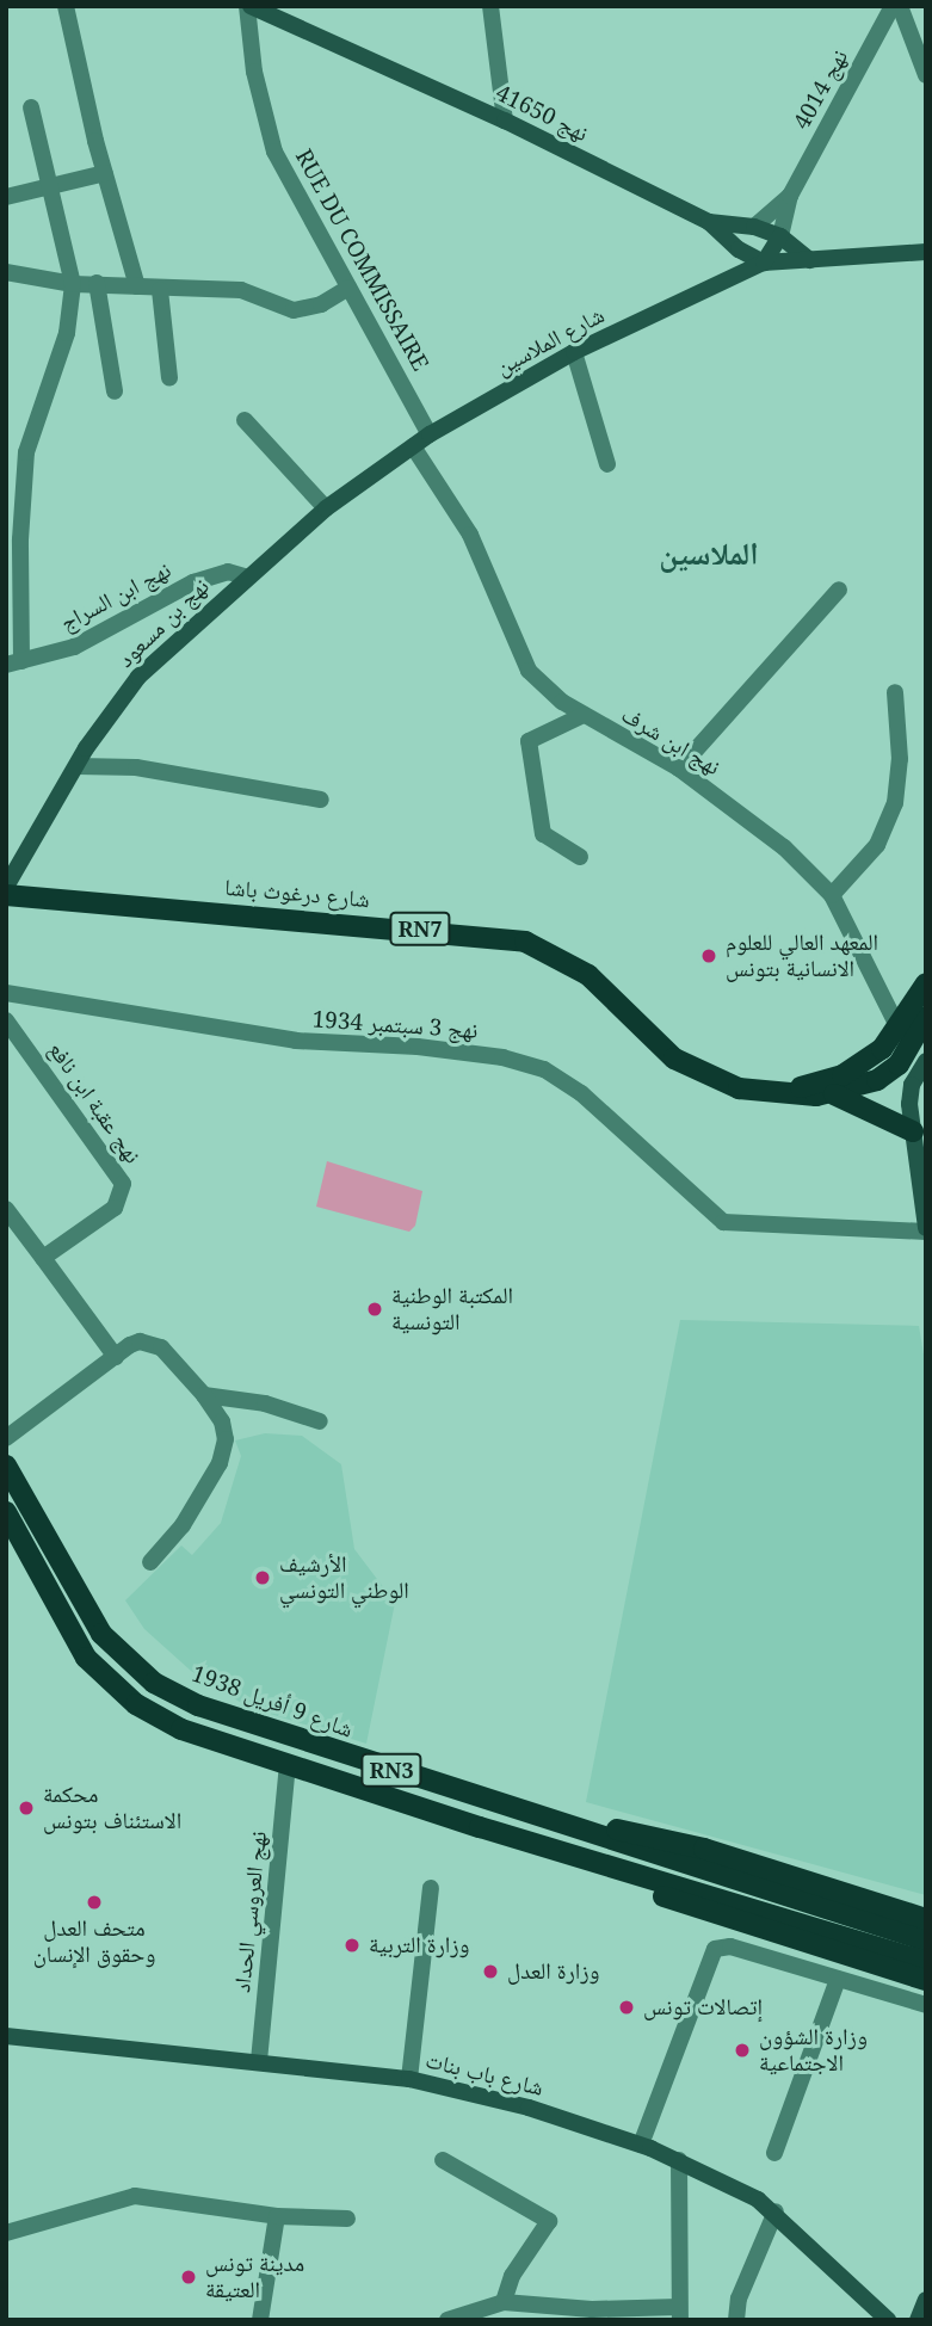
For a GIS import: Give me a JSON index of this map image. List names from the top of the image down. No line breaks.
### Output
{"streets":{"main road":["شارع درغوث باشا","RN7","شارع 9 أفريل 1938","RN3"],"street":["نهج 4014","نهج 41650","RUE DU COMMISSAIRE","شارع الملاسين","نهج ابن السراج","نهج بن مسعود","نهج ابن شرف","نهج 3 سبتمبر 1934","نهج عقبة ابن نافع","نهج العروسي الحداد","شارع باب بنات"]},"crossings":[["نهج 4014","نهج 41650"],["نهج 4014","شارع الملاسين"],["نهج 41650","RUE DU COMMISSAIRE"],["نهج 41650","شارع الملاسين"],["RUE DU COMMISSAIRE","شارع الملاسين"],["شارع الملاسين","نهج بن مسعود"],["شارع الملاسين","نهج ابن شرف"],["نهج ابن السراج","نهج بن مسعود"],["نهج بن مسعود","نهج ابن شرف"],["نهج ابن شرف","شارع درغوث باشا"],["نهج ابن شرف","RN7"],["شارع درغوث باشا","RN7"],["شارع 9 أفريل 1938","نهج العروسي الحداد"],["نهج العروسي الحداد","شارع باب بنات"]],"districts":["الملاسين"],"places":["المعهد العالي للعلوم الانسانية بتونس","المكتبة الوطنية التونسية","الأرشيف الوطني التونسي","محكمة الاستئناف بتونس","متحف العدل وحقوق الإنسان","وزارة التربية","وزارة العدل","إتصالات تونس","وزارة الشؤون الاجتماعية","مدينة تونس العتيقة"]}
